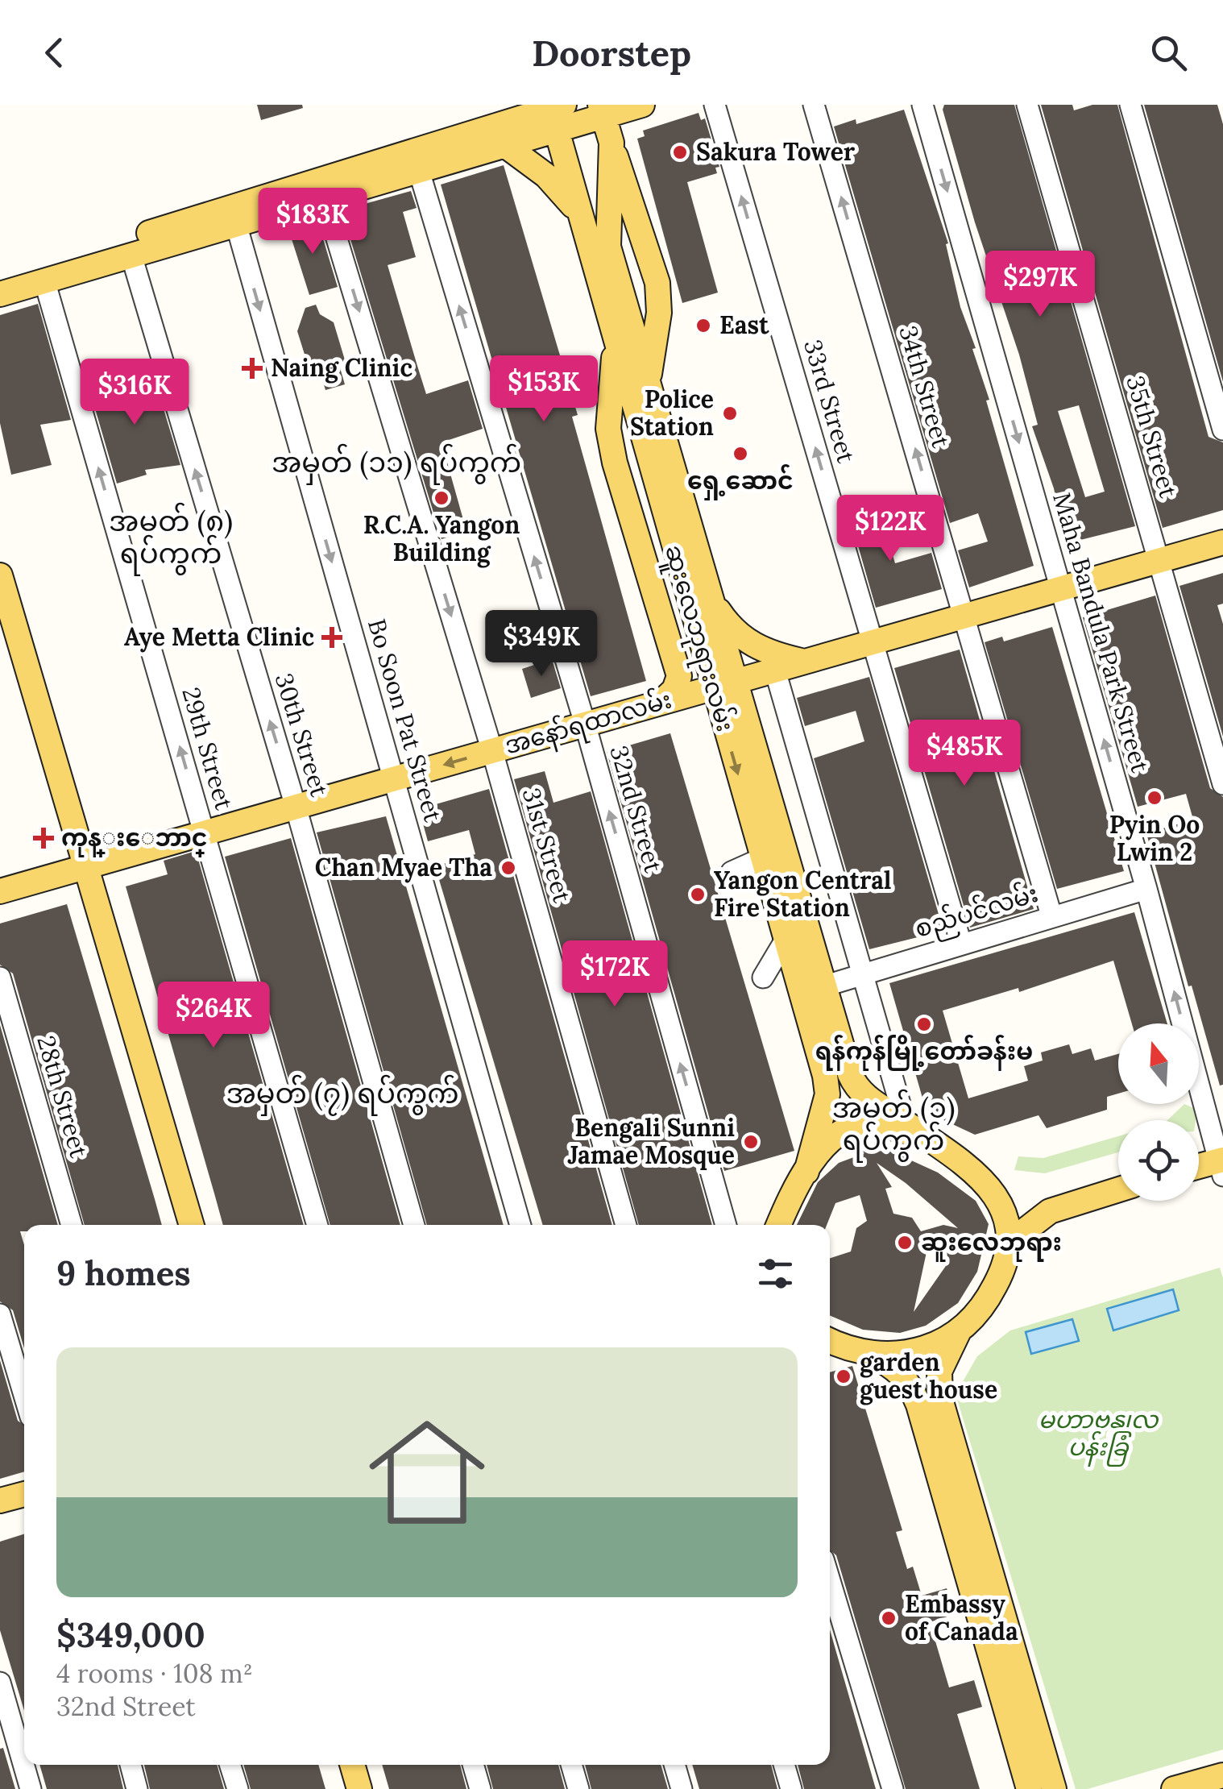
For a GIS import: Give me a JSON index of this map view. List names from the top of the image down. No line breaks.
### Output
{"streets":{"main road":["ဆူးလေဘုရားလမ်း","အနော်ရထာလမ်း"],"street":["34th Street","33rd Street","35th Street","Maha Bandula Park Street","Bo Soon Pat Street","30th Street","29th Street","32nd Street","31st Street","စည်ပင်လမ်း","28th Street"]},"crossings":[["34th Street","အနော်ရထာလမ်း"],["34th Street","စည်ပင်လမ်း"],["33rd Street","အနော်ရထာလမ်း"],["33rd Street","စည်ပင်လမ်း"],["35th Street","အနော်ရထာလမ်း"],["Maha Bandula Park Street","အနော်ရထာလမ်း"],["Maha Bandula Park Street","စည်ပင်လမ်း"],["ဆူးလေဘုရားလမ်း","အနော်ရထာလမ်း"],["ဆူးလေဘုရားလမ်း","စည်ပင်လမ်း"],["Bo Soon Pat Street","အနော်ရထာလမ်း"],["အနော်ရထာလမ်း","30th Street"],["အနော်ရထာလမ်း","29th Street"],["အနော်ရထာလမ်း","32nd Street"],["အနော်ရထာလမ်း","31st Street"]],"one_way":["34th Street","33rd Street","Bo Soon Pat Street","30th Street","29th Street","32nd Street","31st Street"],"districts":["အမှတ် (၁၁) ရပ်ကွက်","အမှတ် (၈) ရပ်ကွက်","အမှတ် (၇) ရပ်ကွက်","အမှတ် (၁) ရပ်ကွက်"],"parks":["မဟာဗန္ဓုလ ပန်းခြံ"],"places":{"other":["Sakura Tower","East","Police Station","ရှေ့ဆောင်","R.C.A. Yangon Building","Pyin Oo Lwin 2","Chan Myae Tha","Yangon Central Fire Station","ရန်ကုန်မြို့တော်ခန်းမ","Bengali Sunni Jamae Mosque","ဆူးလေဘုရား","garden guest house","Embassy of Canada"],"health":["Naing Clinic","Aye Metta Clinic","ကုန္းေဘာင္"]},"north":"top","page":{"header":"Doorstep","price":["$183K","$297K","$153K","$316K","$122K","$349K","$485K","$172K","$264K"],"heading":"9 homes","list":[{"name":"$349,000","note":"4 rooms · 108 m² · 32nd Street"}]}}
